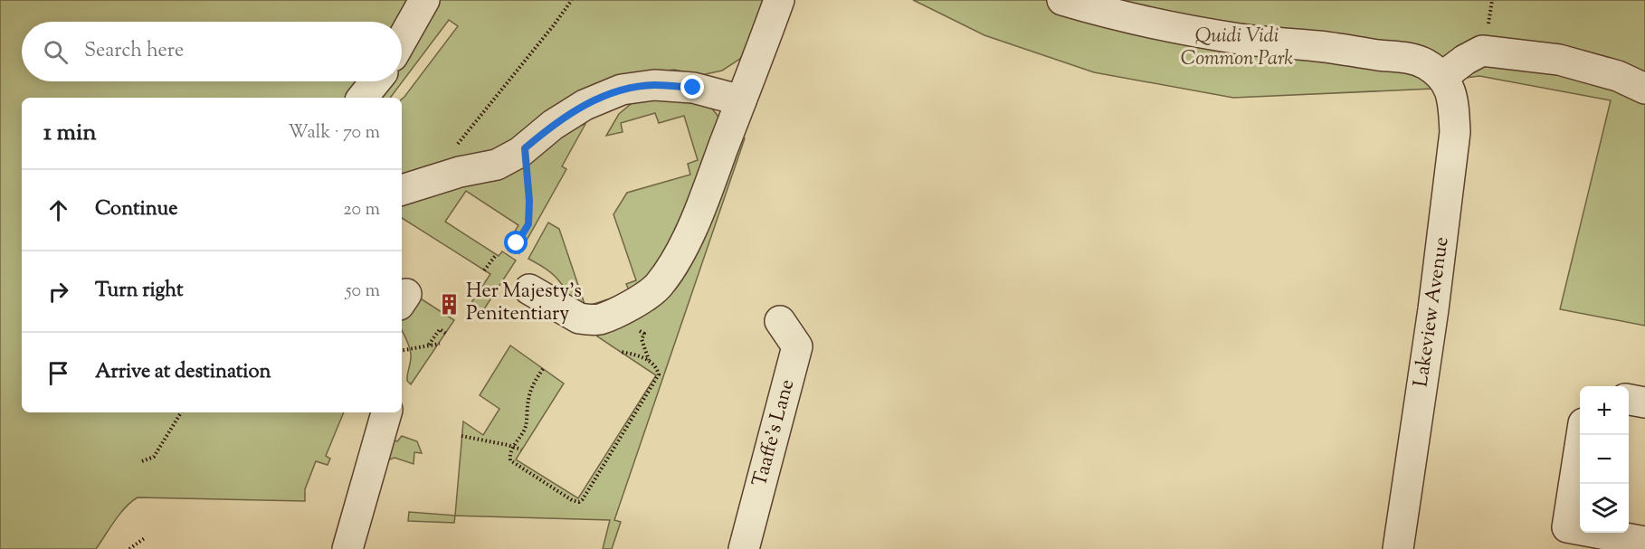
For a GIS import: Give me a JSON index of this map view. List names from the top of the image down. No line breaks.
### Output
{"streets":{"street":["Lakeview Avenue","Taaffe's Lane"]},"parks":["Quidi Vidi Common Park"],"places":{"building":["Her Majesty’s Penitentiary"]},"page":{"search":"Search here","heading":["1 min","Walk · 70 m"],"list":[["Continue","20 m"],["Turn right","50 m"],"Arrive at destination"],"map_buttons":["+","−"]}}
